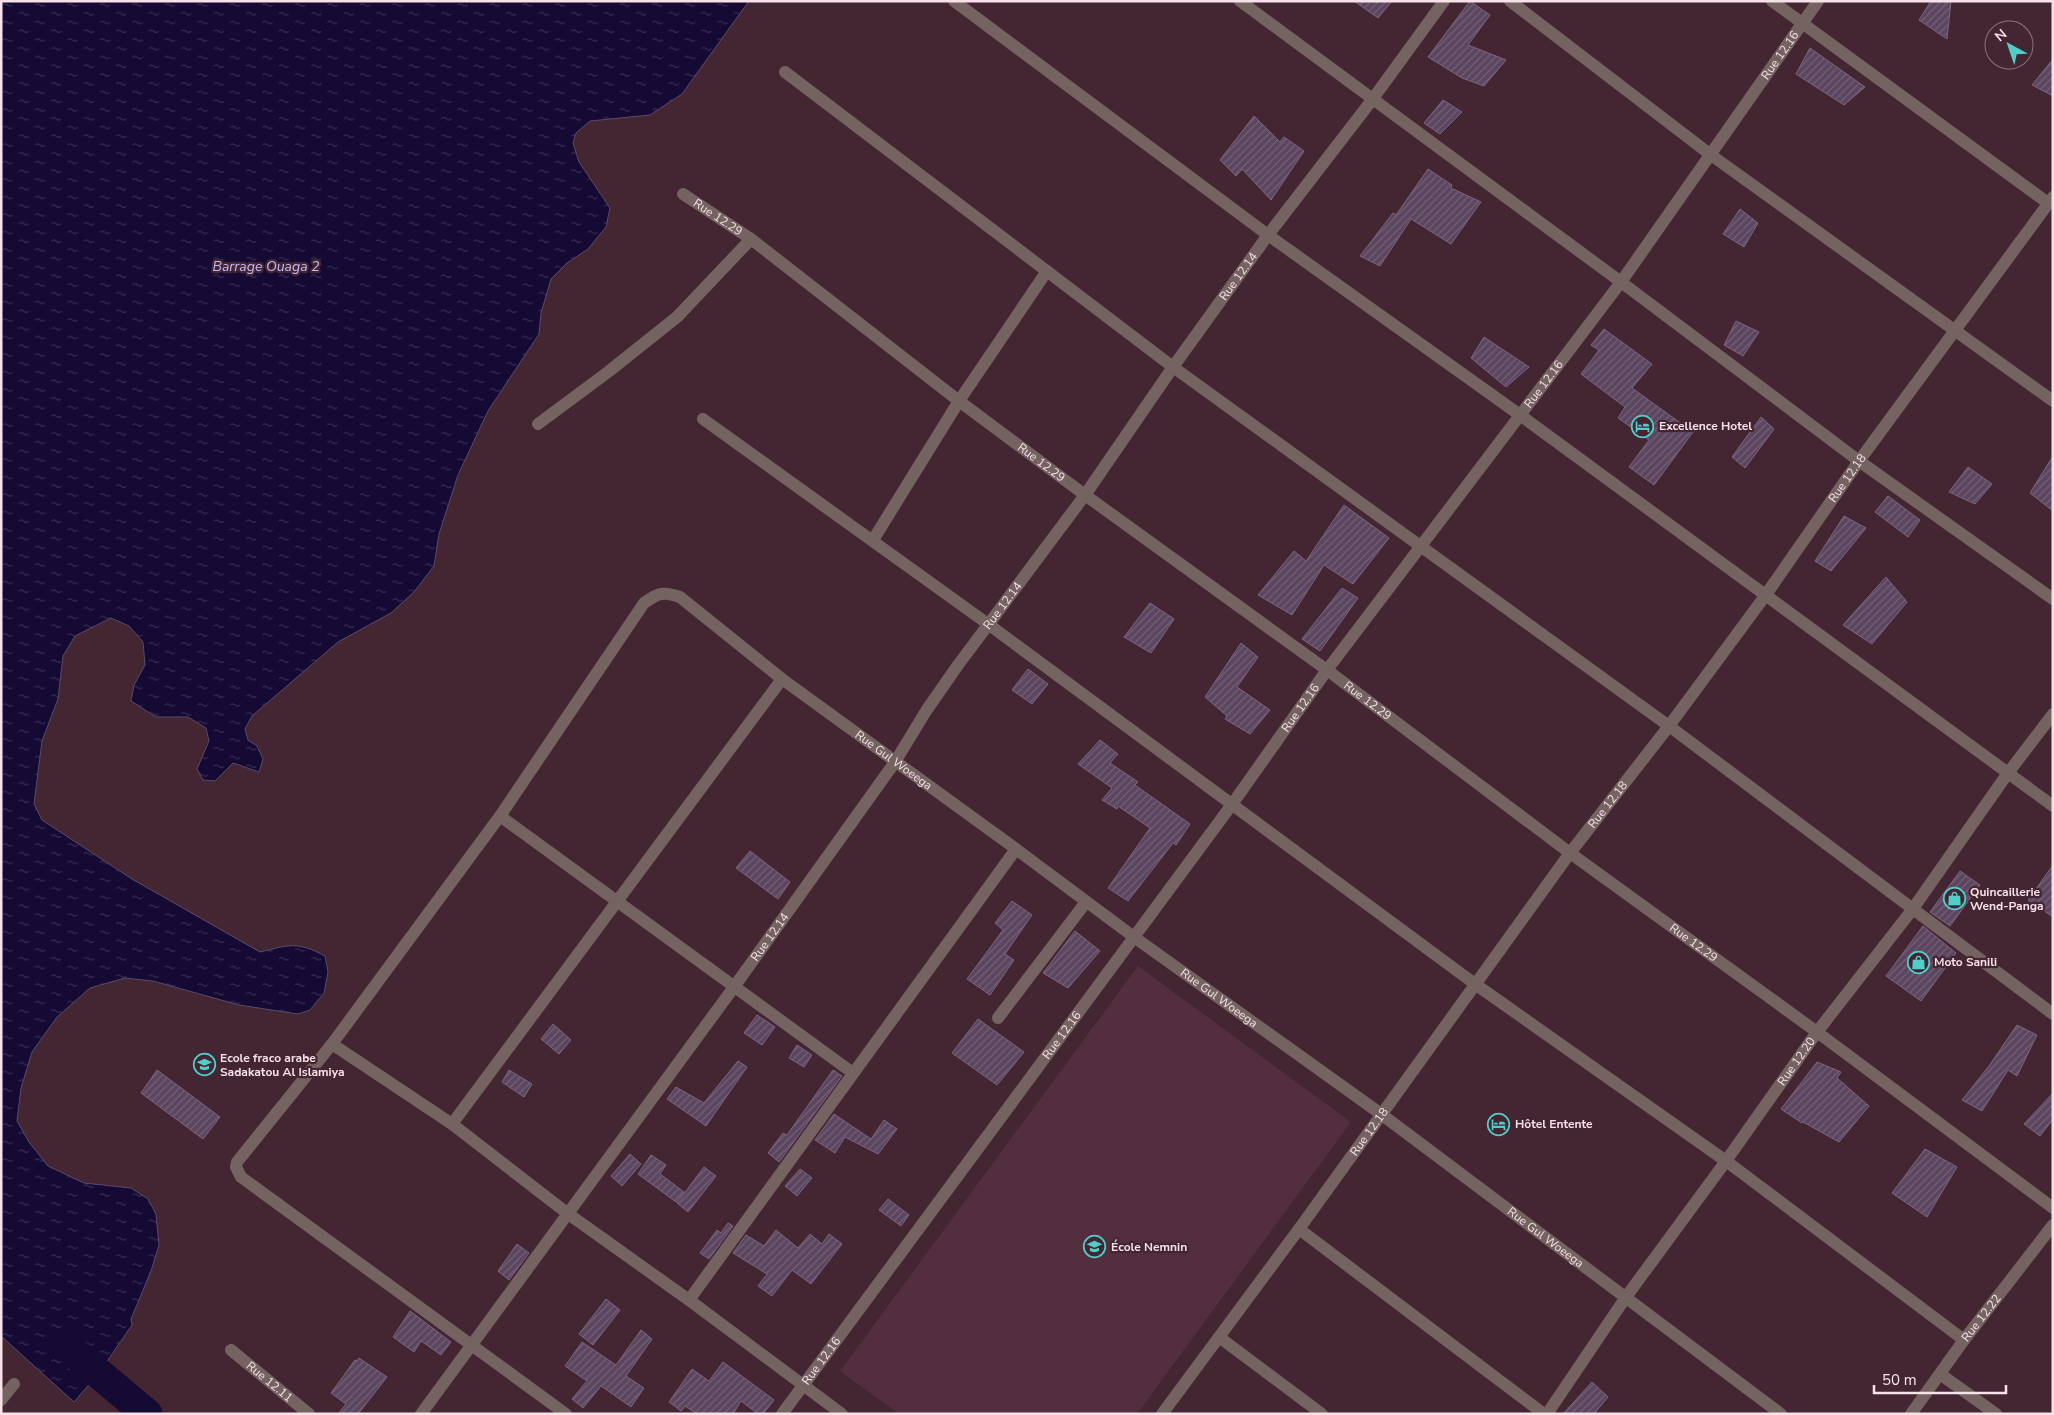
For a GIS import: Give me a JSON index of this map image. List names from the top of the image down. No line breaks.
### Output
{"streets":{"street":["Rue 12.16","Rue 12.29","Rue 12.14","Rue 12.18","Rue Gul Woeega","Rue 12.20","Rue 12.22","Rue 12.11"]},"crossings":[["Rue 12.16","Rue 12.29"],["Rue 12.16","Rue Gul Woeega"],["Rue 12.29","Rue 12.14"],["Rue 12.29","Rue 12.18"],["Rue 12.29","Rue 12.20"],["Rue 12.14","Rue Gul Woeega"],["Rue 12.18","Rue Gul Woeega"],["Rue Gul Woeega","Rue 12.20"]],"water":["Barrage Ouaga 2"],"places":{"hotel":["Excellence Hotel","Hôtel Entente"],"shop":["Quincaillerie Wend-Panga","Moto Sanili"],"school or university":["Ecole fraco arabe Sadakatou Al Islamiya","École Nemnin"]},"scale_bar":"50 m","north":"top left"}
